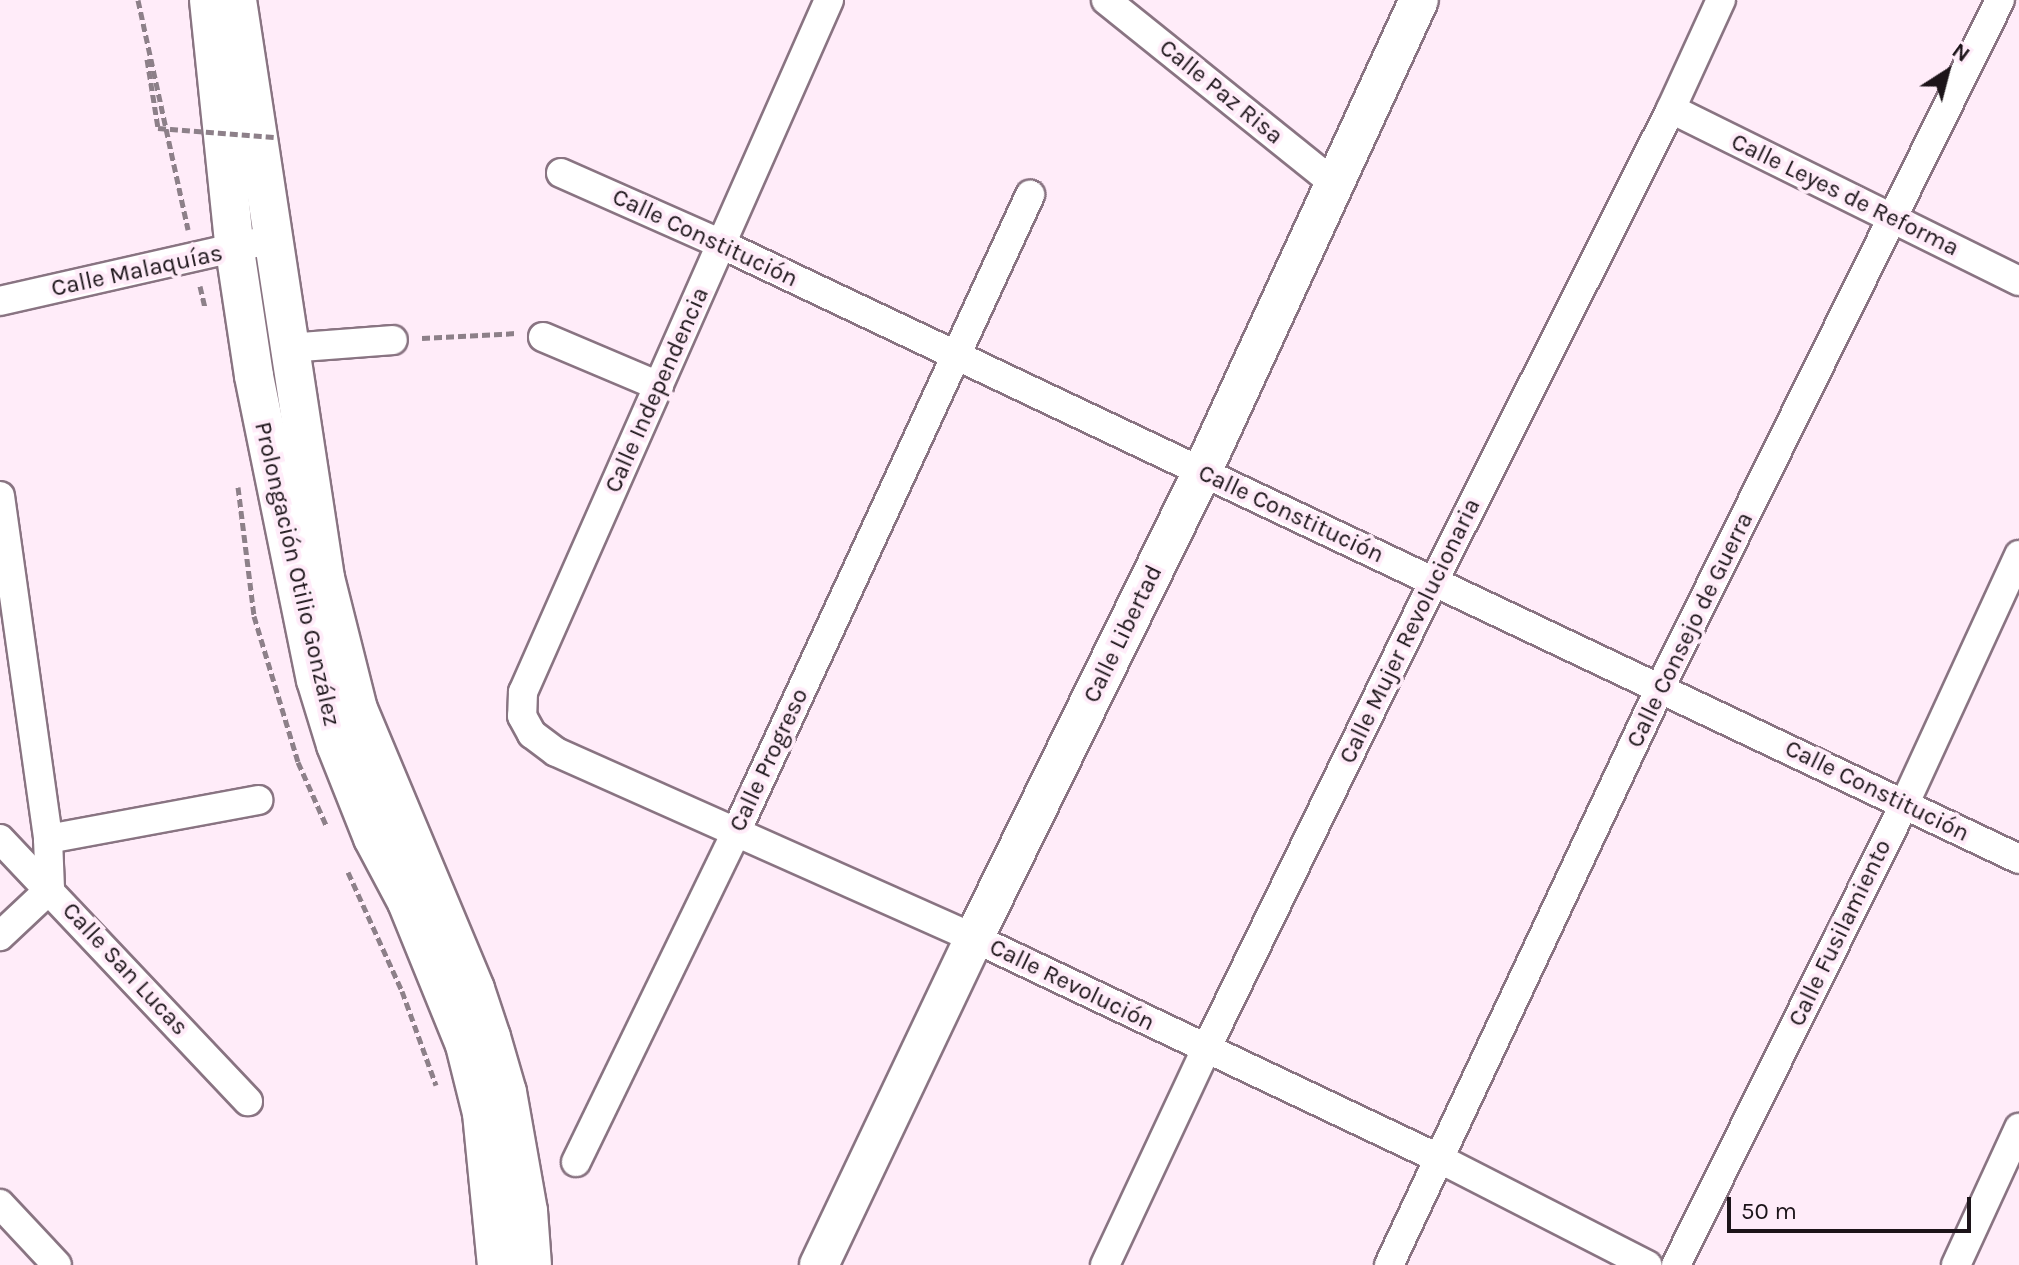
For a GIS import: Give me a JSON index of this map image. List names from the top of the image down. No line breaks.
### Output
{"streets":{"main road":["Prolongación Otilio González","Calle Libertad"],"street":["Calle Paz Risa","Calle Leyes de Reforma","Calle Constitución","Calle Malaquías","Calle Independencia","Calle Consejo de Guerra","Calle Mujer Revolucionaria","Calle Progreso","Calle Fusilamiento","Calle San Lucas","Calle Revolución"]},"crossings":[["Calle Paz Risa","Calle Libertad"],["Calle Leyes de Reforma","Calle Consejo de Guerra"],["Calle Leyes de Reforma","Calle Mujer Revolucionaria"],["Calle Constitución","Calle Independencia"],["Calle Constitución","Calle Consejo de Guerra"],["Calle Constitución","Calle Mujer Revolucionaria"],["Calle Constitución","Calle Libertad"],["Calle Constitución","Calle Progreso"],["Calle Constitución","Calle Fusilamiento"],["Calle Malaquías","Prolongación Otilio González"],["Calle Independencia","Calle Revolución"],["Calle Consejo de Guerra","Calle Revolución"],["Calle Mujer Revolucionaria","Calle Revolución"],["Calle Libertad","Calle Revolución"],["Calle Progreso","Calle Revolución"]],"scale_bar":"50 m","north":"top right"}
